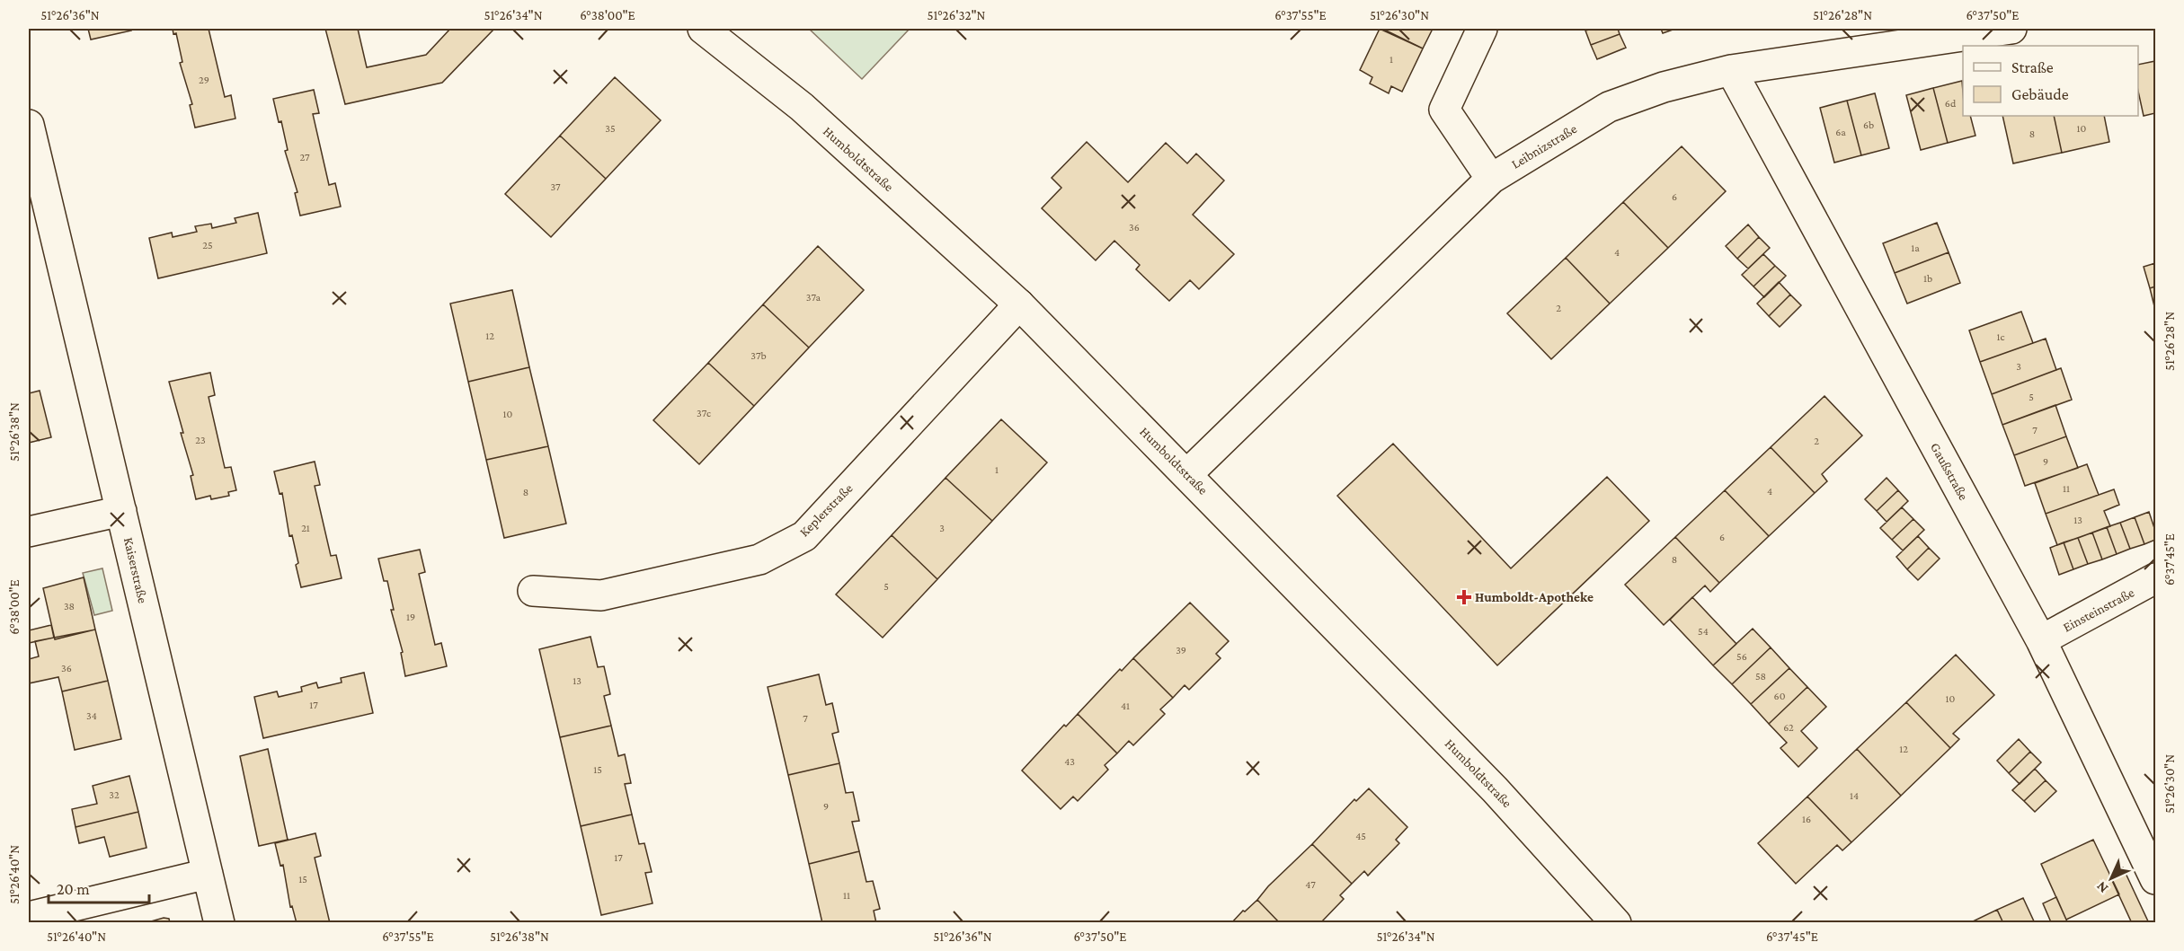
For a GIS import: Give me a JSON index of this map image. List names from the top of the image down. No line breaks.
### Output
{"streets":{"street":["Leibnizstraße","Humboldtstraße","Gaußstraße","Keplerstraße","Kaiserstraße","Einsteinstraße"]},"crossings":[["Leibnizstraße","Humboldtstraße"],["Leibnizstraße","Gaußstraße"],["Humboldtstraße","Keplerstraße"],["Gaußstraße","Einsteinstraße"]],"places":{"health":["Humboldt-Apotheke"]},"house_numbers":["1","29","6d","6b","35","10","6a","8","27","37","6","36","25","1a","4","1b","37a","2","12","1c","37b","3","5","37c","10","7","23","2","9","1","11","4","8","13","21","3","6","8","5","38","19","54","39","56","36","58","13","60","10","17","41","34","7","62","12","43","15","32","14","9","16","45","17","15","47","11"],"legend":["Straße","Gebäude"],"scale_bar":"20 m","north":"bottom left","coordinates":["51°26'36\"N","51°26'34\"N","6°38'00\"E","51°26'32\"N","6°37'55\"E","51°26'30\"N","51°26'28\"N","6°37'50\"E","51°26'38\"N","6°37'45\"E","51°26'40\"N"]}
